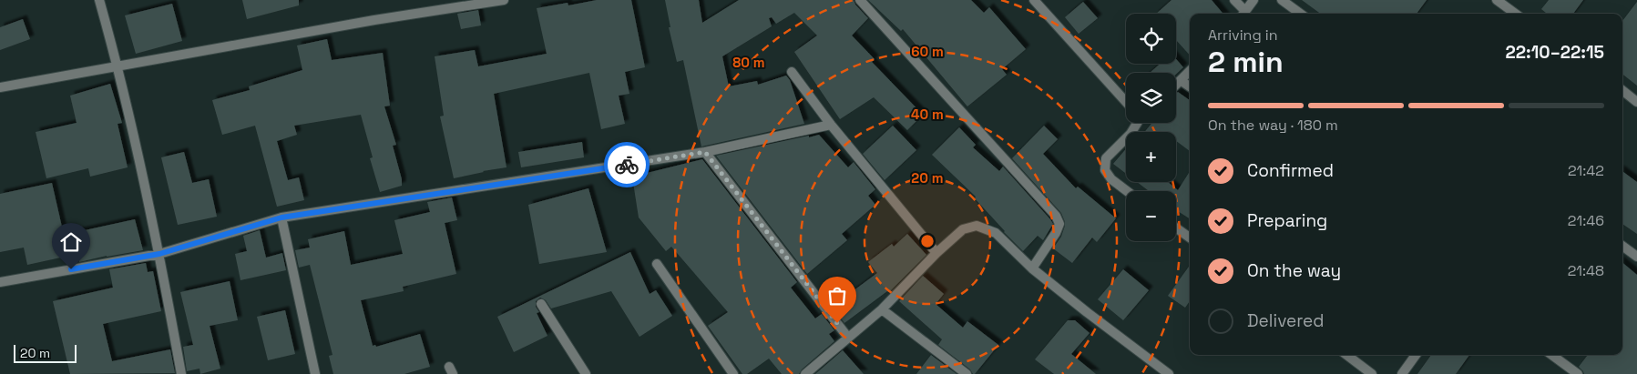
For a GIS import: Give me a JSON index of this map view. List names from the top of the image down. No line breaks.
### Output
{"scale_bar":"20 m","page":{"map_buttons":["+","−"],"heading":["2 min","Arriving in","22:10–22:15"],"bar":"On the way · 180 m","list":[["Confirmed","21:42"],["Preparing","21:46"],["On the way","21:48"],"Delivered"],"scale":"20 m"},"rings":["60 m","80 m","40 m","20 m"]}
